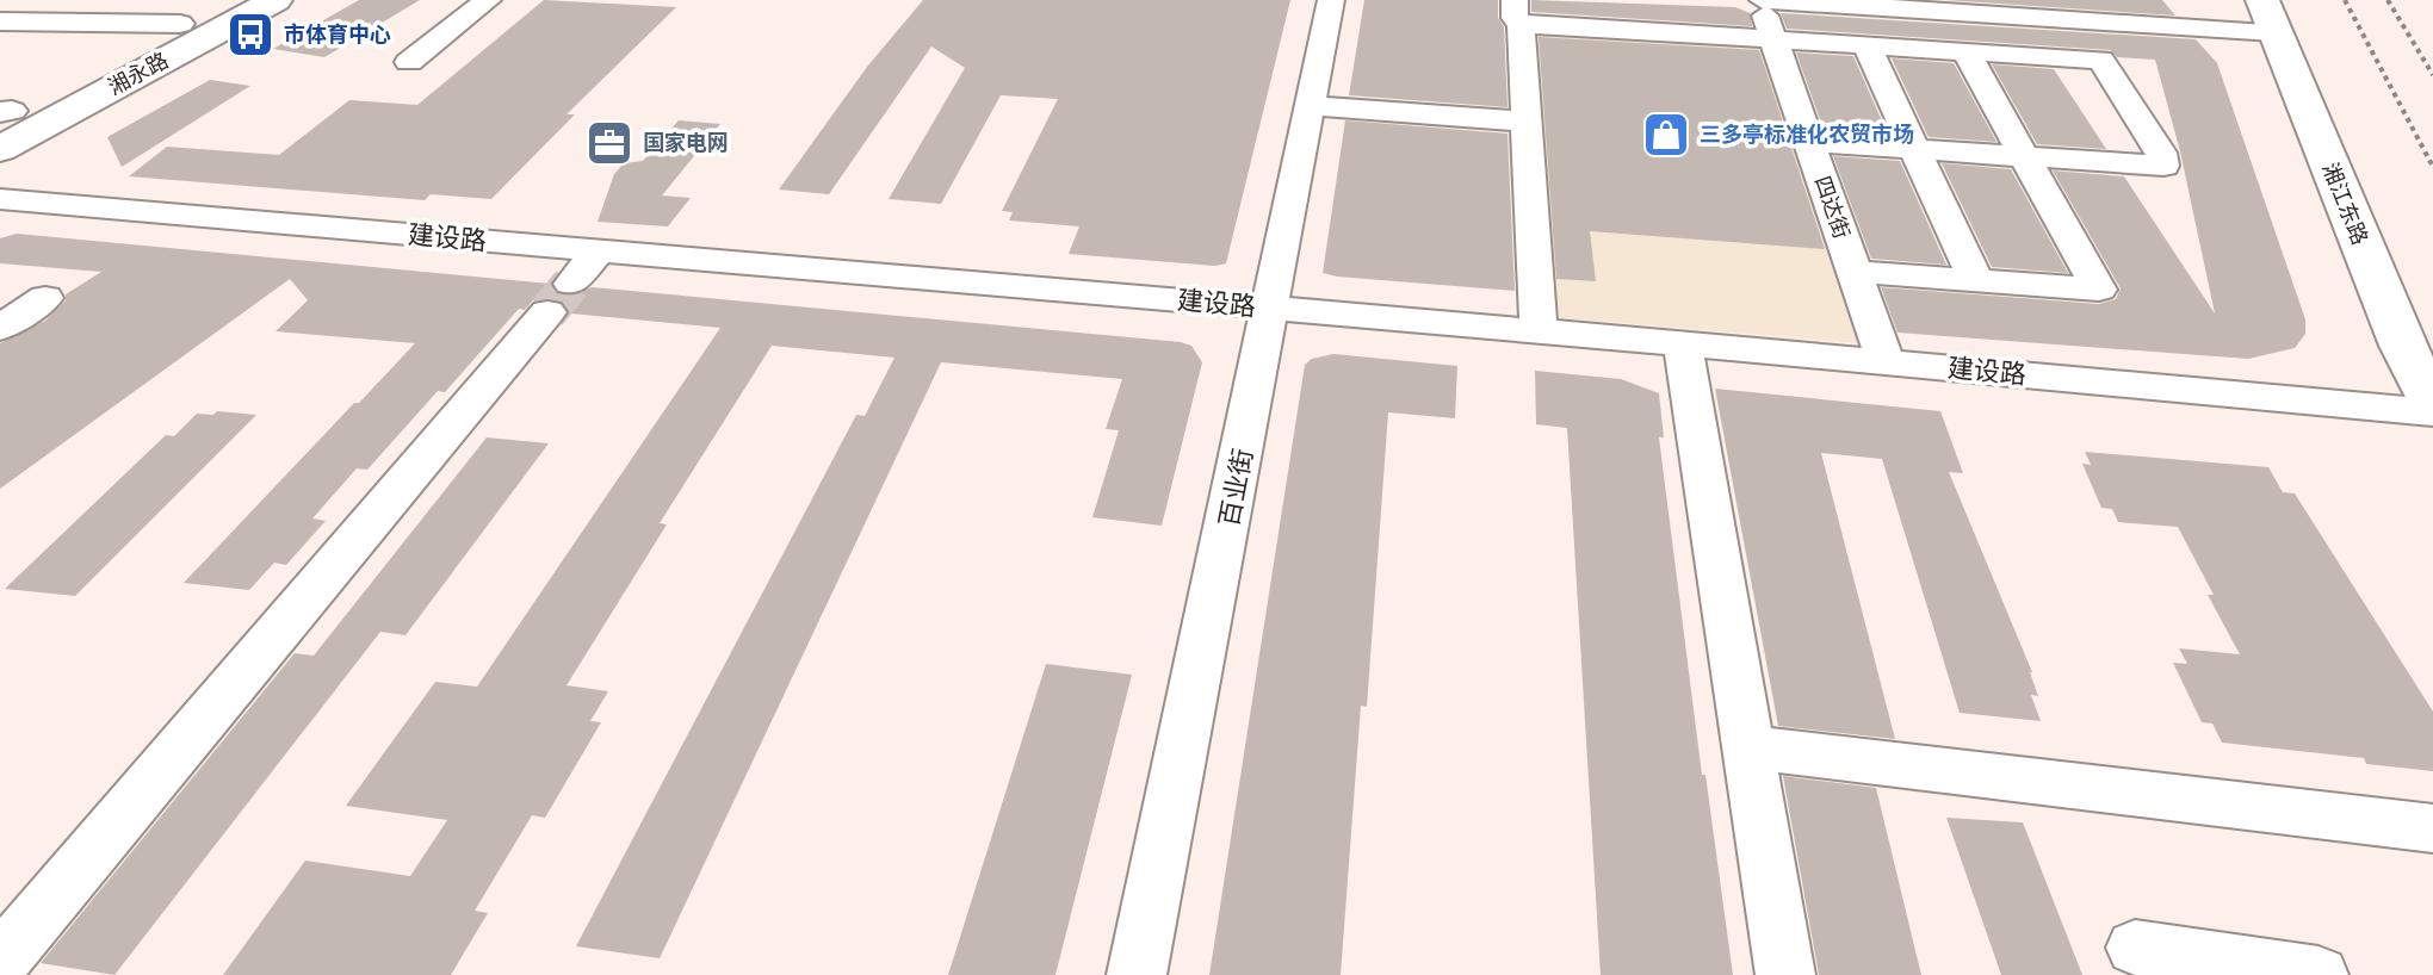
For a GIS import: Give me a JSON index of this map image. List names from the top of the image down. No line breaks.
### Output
{"streets":{"main road":["湘永路","湘江东路"],"street":["四达街","建设路","百业街"]},"crossings":[["四达街","建设路"],["建设路","百业街"]],"places":{"bus stop":["市体育中心"],"shop":["三多亭标准化农贸市场"],"office":["国家电网"]}}
